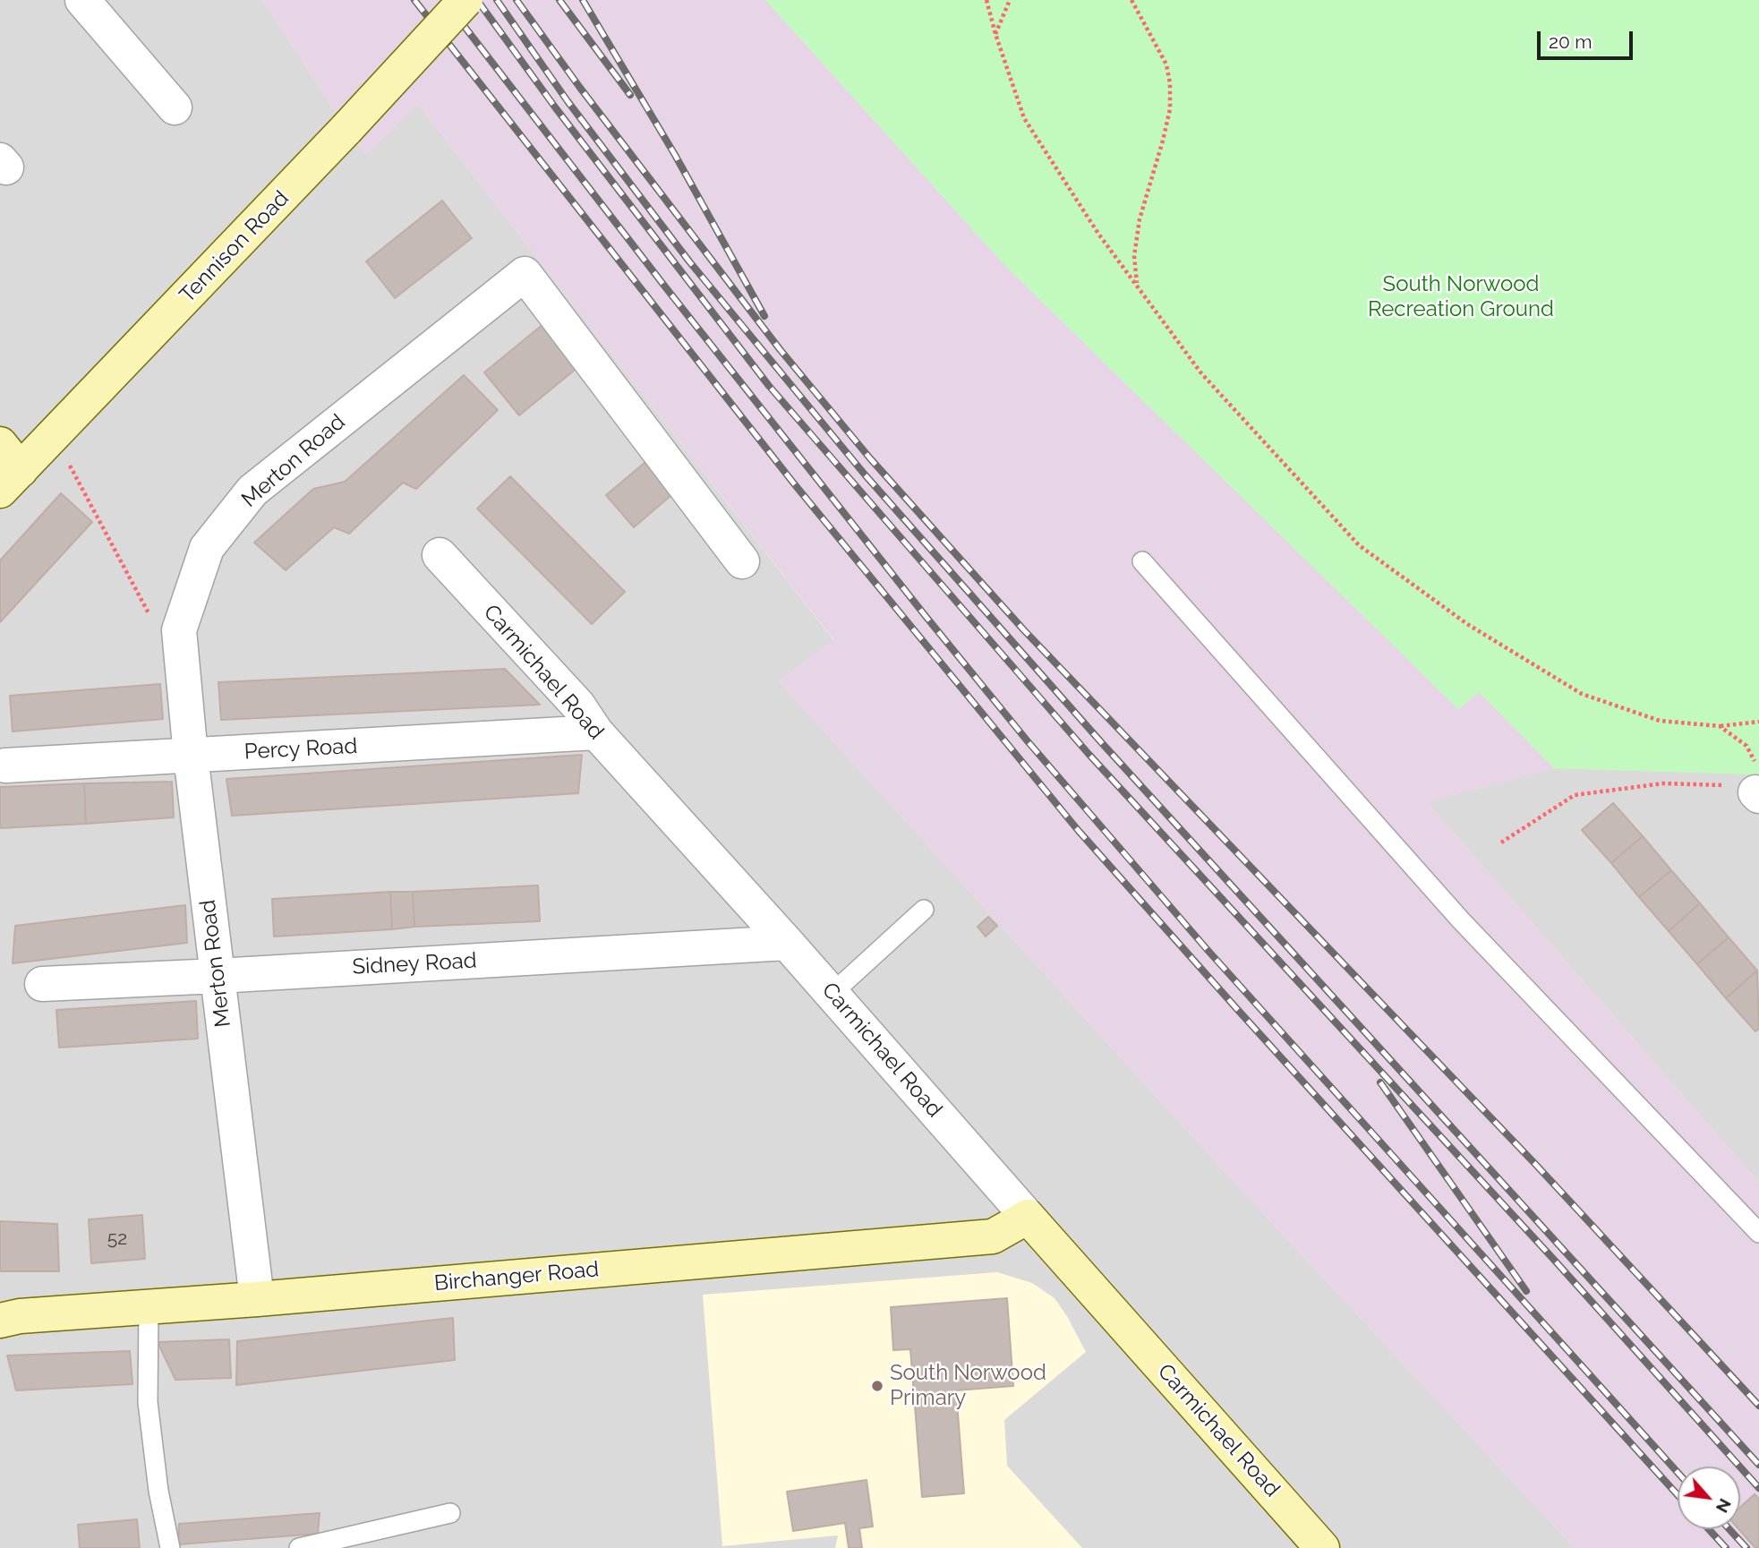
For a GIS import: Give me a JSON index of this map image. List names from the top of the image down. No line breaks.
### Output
{"streets":{"street":["Tennison Road","Merton Road","Carmichael Road","Percy Road","Sidney Road","Birchanger Road"]},"crossings":[["Merton Road","Percy Road"],["Merton Road","Sidney Road"],["Merton Road","Birchanger Road"],["Carmichael Road","Percy Road"],["Carmichael Road","Sidney Road"],["Carmichael Road","Birchanger Road"]],"parks":["South Norwood Recreation Ground"],"places":["South Norwood Primary"],"house_numbers":["52"],"scale_bar":"20 m","north":"bottom right"}
